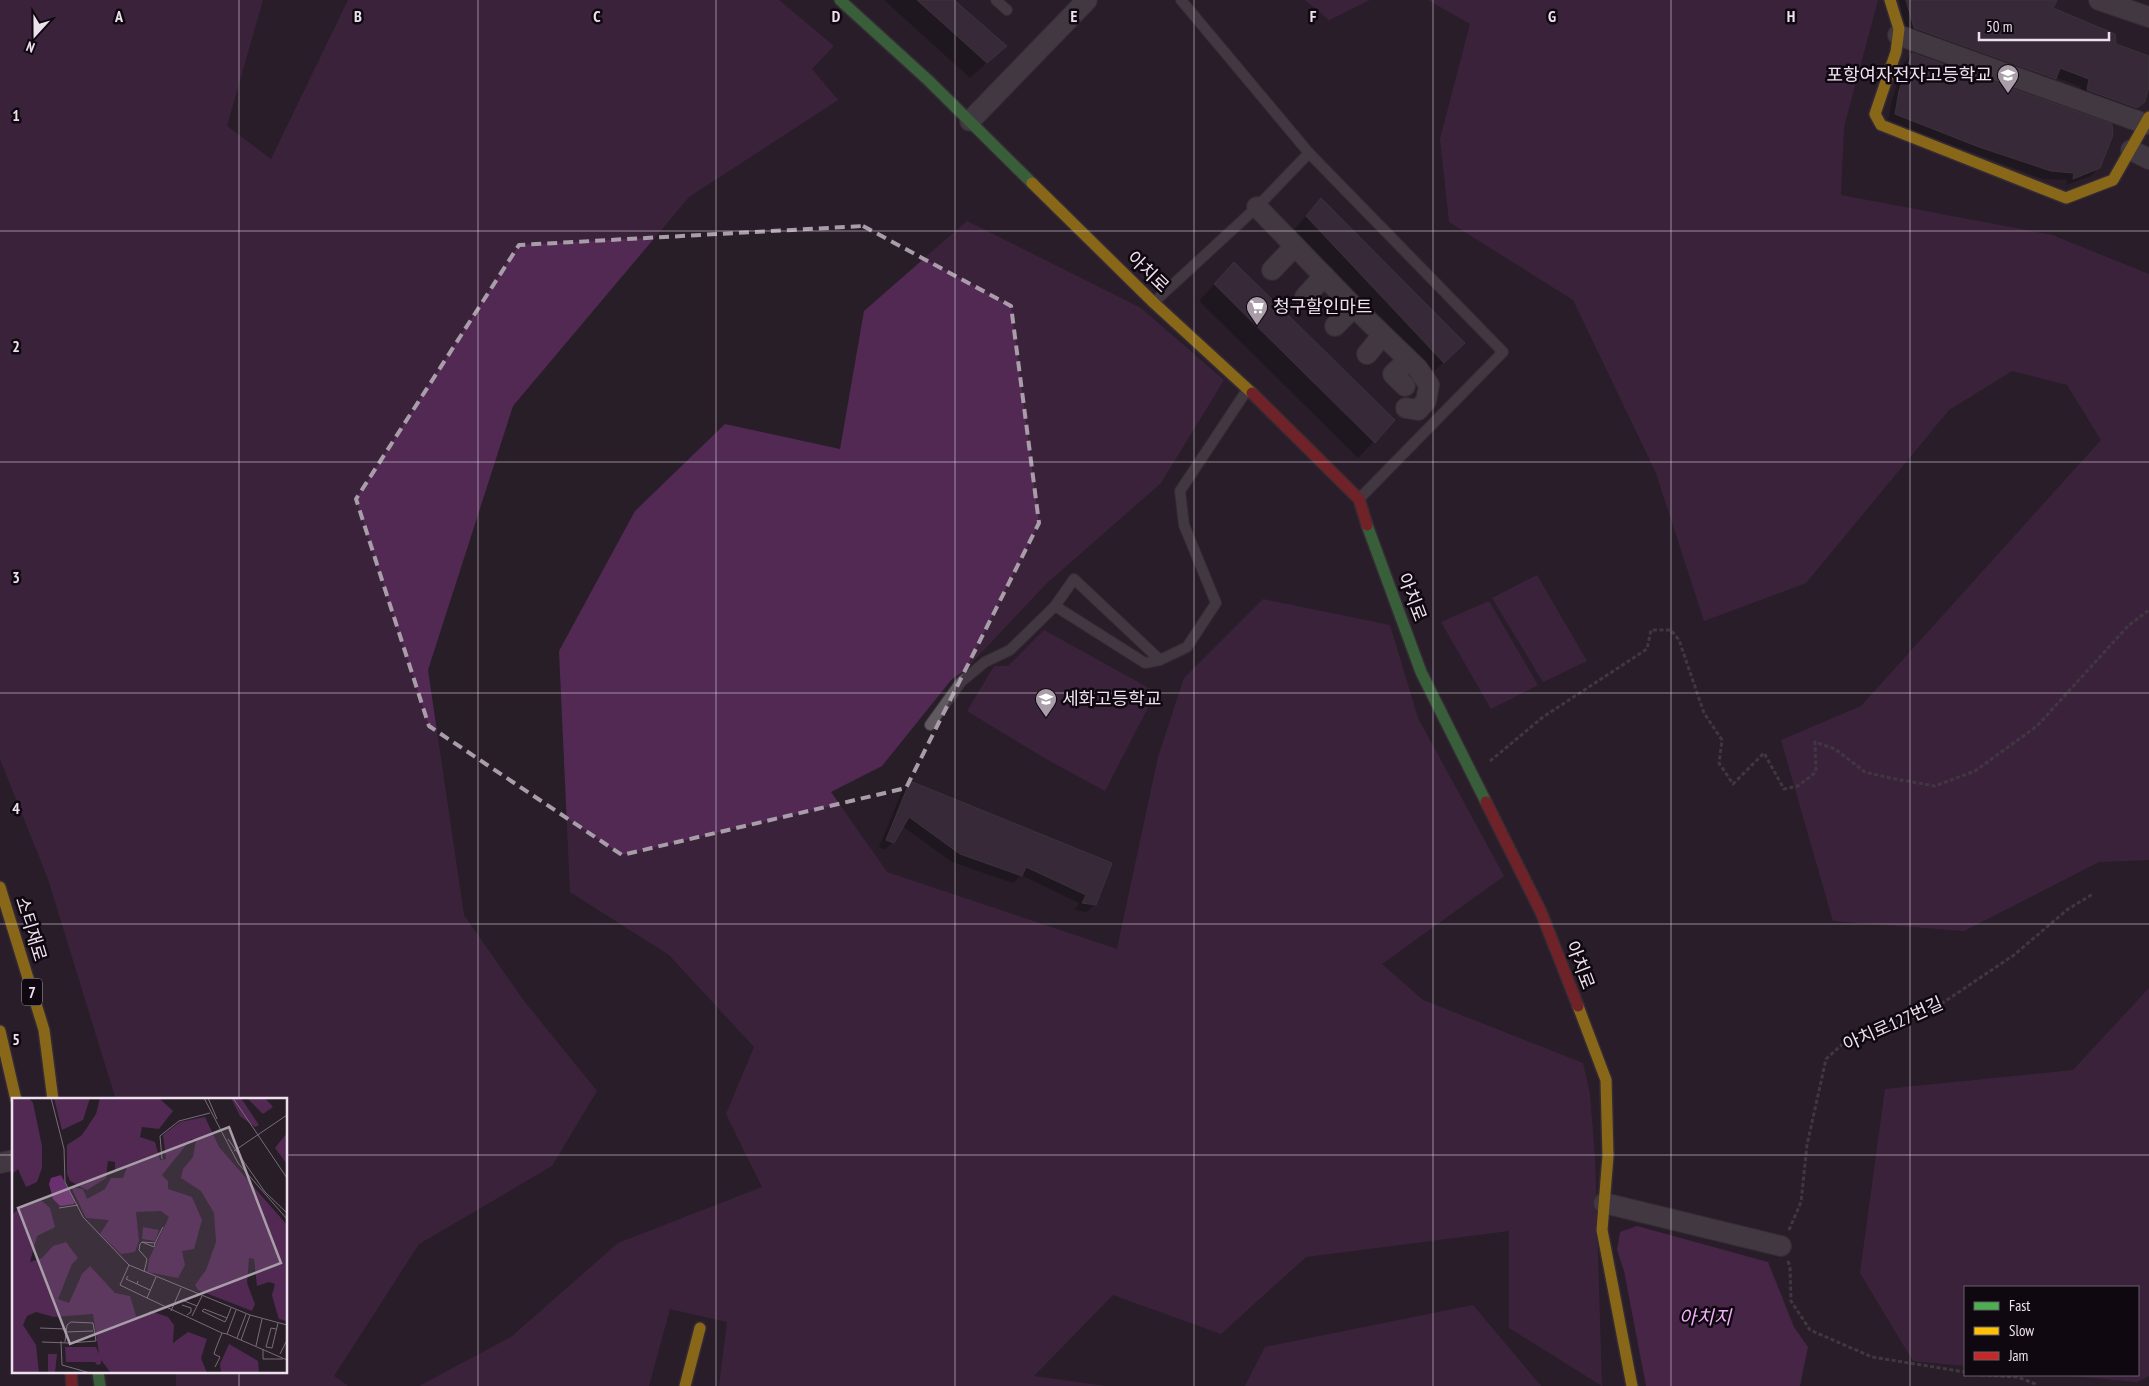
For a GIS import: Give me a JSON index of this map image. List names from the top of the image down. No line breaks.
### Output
{"streets":{"street":["아치로","소티재로","7"],"path":["아치로127번길"]},"water":["아치지"],"places":{"school or university":["포항여자전자고등학교","세화고등학교"],"supermarket":["청구할인마트"]},"legend":["Fast","Slow","Jam"],"scale_bar":"50 m","north":"bottom","grid":{"columns":["A","B","C","D","E","F","G","H"],"rows":["1","2","3","4","5"]}}
